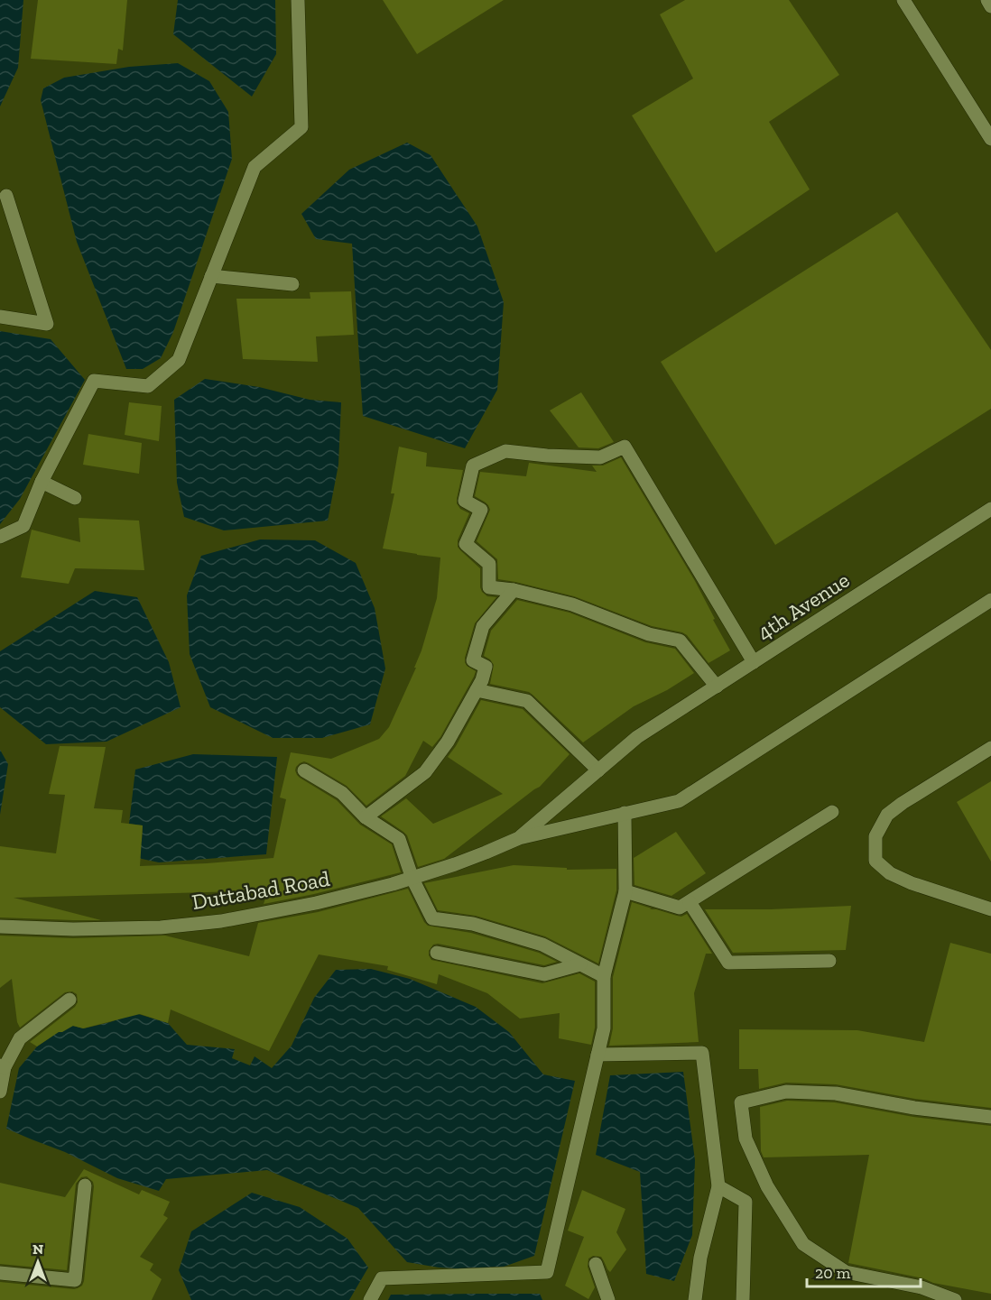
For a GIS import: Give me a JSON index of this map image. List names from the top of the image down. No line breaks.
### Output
{"streets":{"main road":["4th Avenue","Duttabad Road"]},"crossings":[["4th Avenue","Duttabad Road"]],"scale_bar":"20 m","north":"top"}
